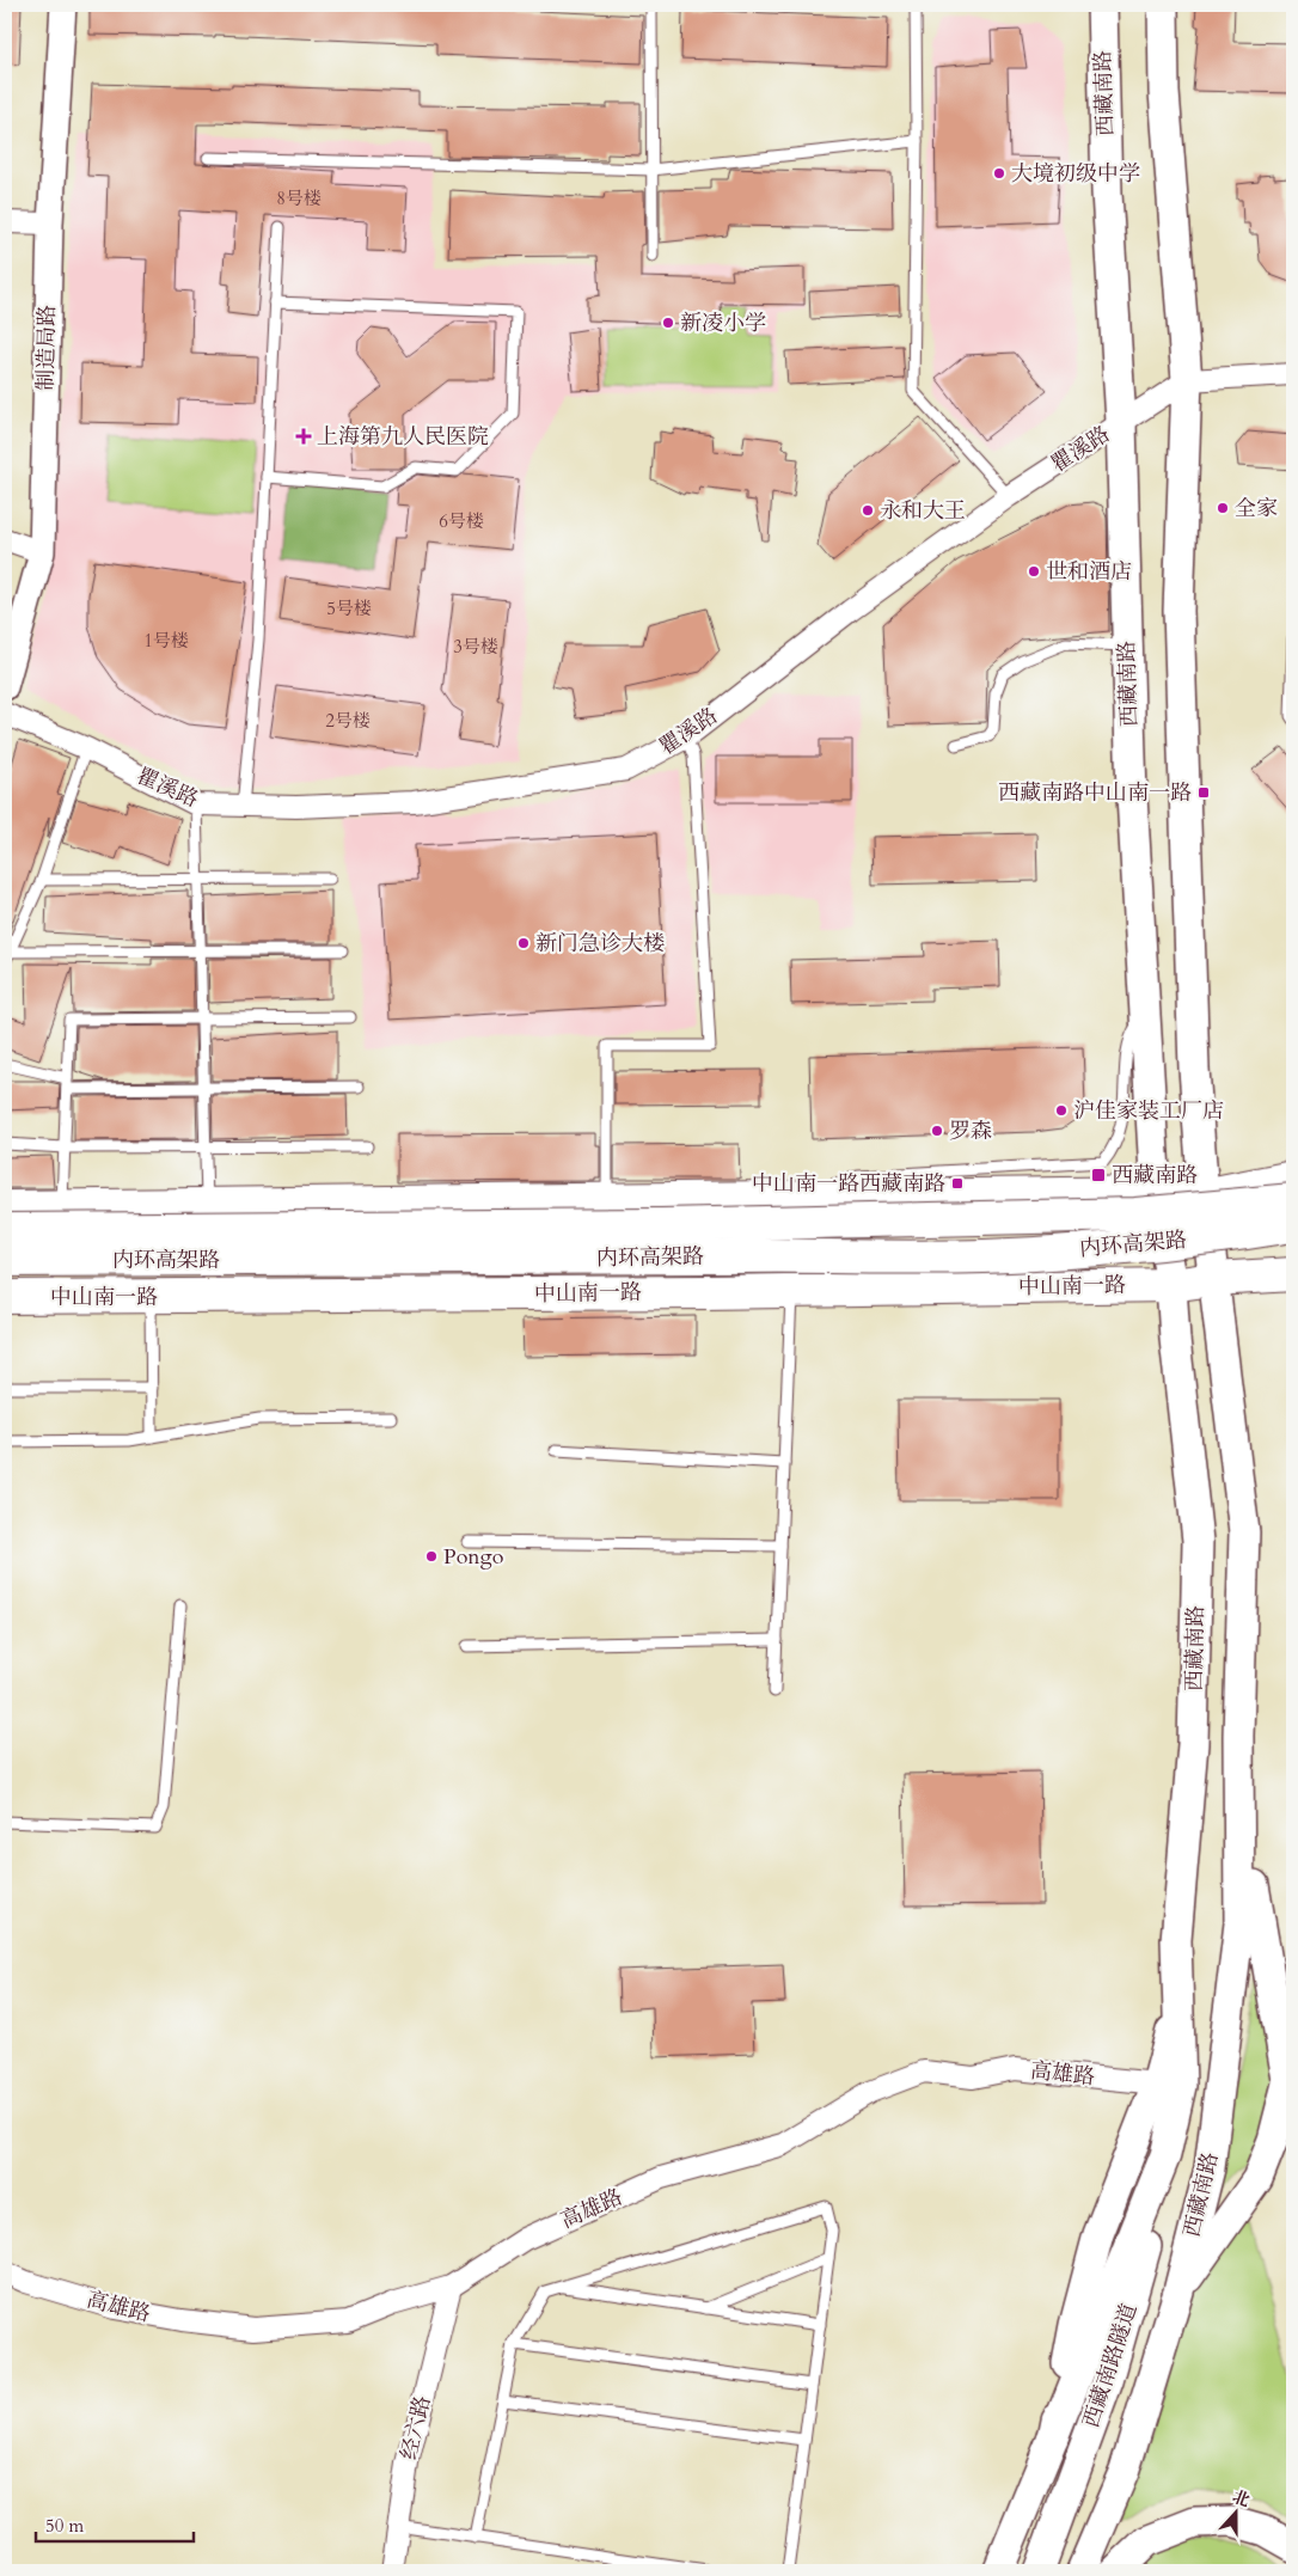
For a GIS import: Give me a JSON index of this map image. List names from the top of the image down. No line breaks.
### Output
{"streets":{"main road":["西藏南路","内环高架路","中山南一路","西藏南路隧道"],"street":["制造局路","瞿溪路","高雄路","经六路"]},"crossings":[["西藏南路","瞿溪路"],["西藏南路","中山南一路"],["西藏南路","高雄路"],["西藏南路","西藏南路隧道"],["高雄路","经六路"]],"places":{"other":["大境初级中学","新凌小学","全家","永和大王","世和酒店","新门急诊大楼","沪佳家装工厂店","罗森","Pongo"],"health":["上海第九人民医院"],"transit":["西藏南路中山南一路","西藏南路","中山南一路西藏南路"]},"house_numbers":["8号楼","6号楼","5号楼","1号楼","3号楼","2号楼"],"scale_bar":"50 m","north":"top"}
